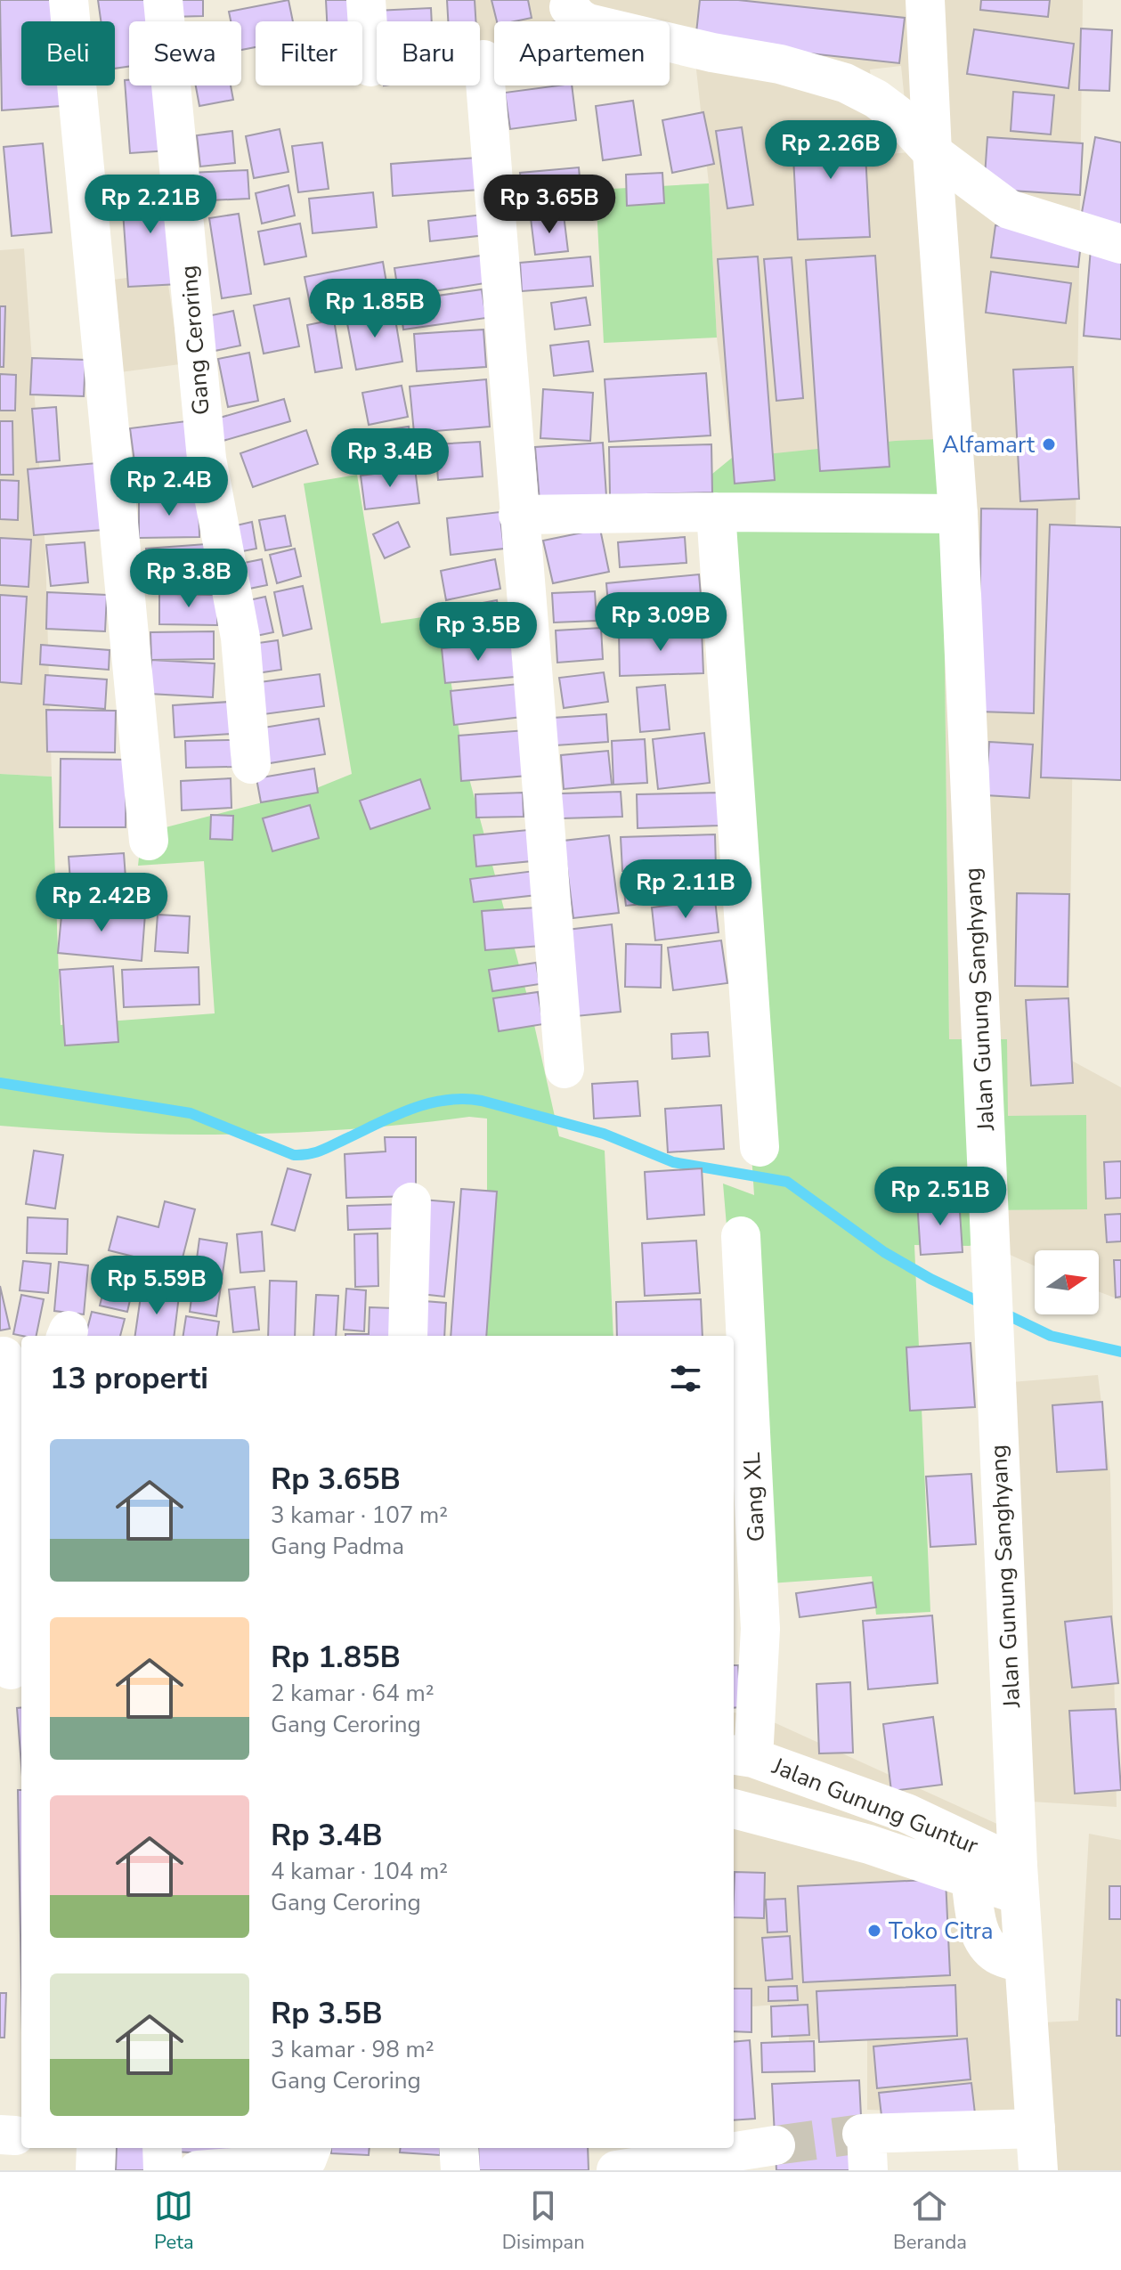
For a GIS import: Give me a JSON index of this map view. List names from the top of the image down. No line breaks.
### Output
{"streets":{"street":["Gang Ceroring","Jalan Gunung Sanghyang","Gang XL","Jalan Gunung Guntur"]},"crossings":[["Jalan Gunung Sanghyang","Jalan Gunung Guntur"],["Gang XL","Jalan Gunung Guntur"]],"places":["Alfamart","Toko Citra"],"north":"right","page":{"chip":["Beli","Sewa","Filter","Baru","Apartemen"],"price":["Rp 2.26B","Rp 2.21B","Rp 3.65B","Rp 1.85B","Rp 3.4B","Rp 2.4B","Rp 3.8B","Rp 3.09B","Rp 3.5B","Rp 2.11B","Rp 2.42B","Rp 2.51B","Rp 5.59B"],"heading":"13 properti","list":[{"name":"Rp 3.65B","note":"3 kamar · 107 m² · Gang Padma"},{"name":"Rp 1.85B","note":"2 kamar · 64 m² · Gang Ceroring"},{"name":"Rp 3.4B","note":"4 kamar · 104 m² · Gang Ceroring"},{"name":"Rp 3.5B","note":"3 kamar · 98 m² · Gang Ceroring"}],"tabs":["Peta","Disimpan","Beranda"]}}
